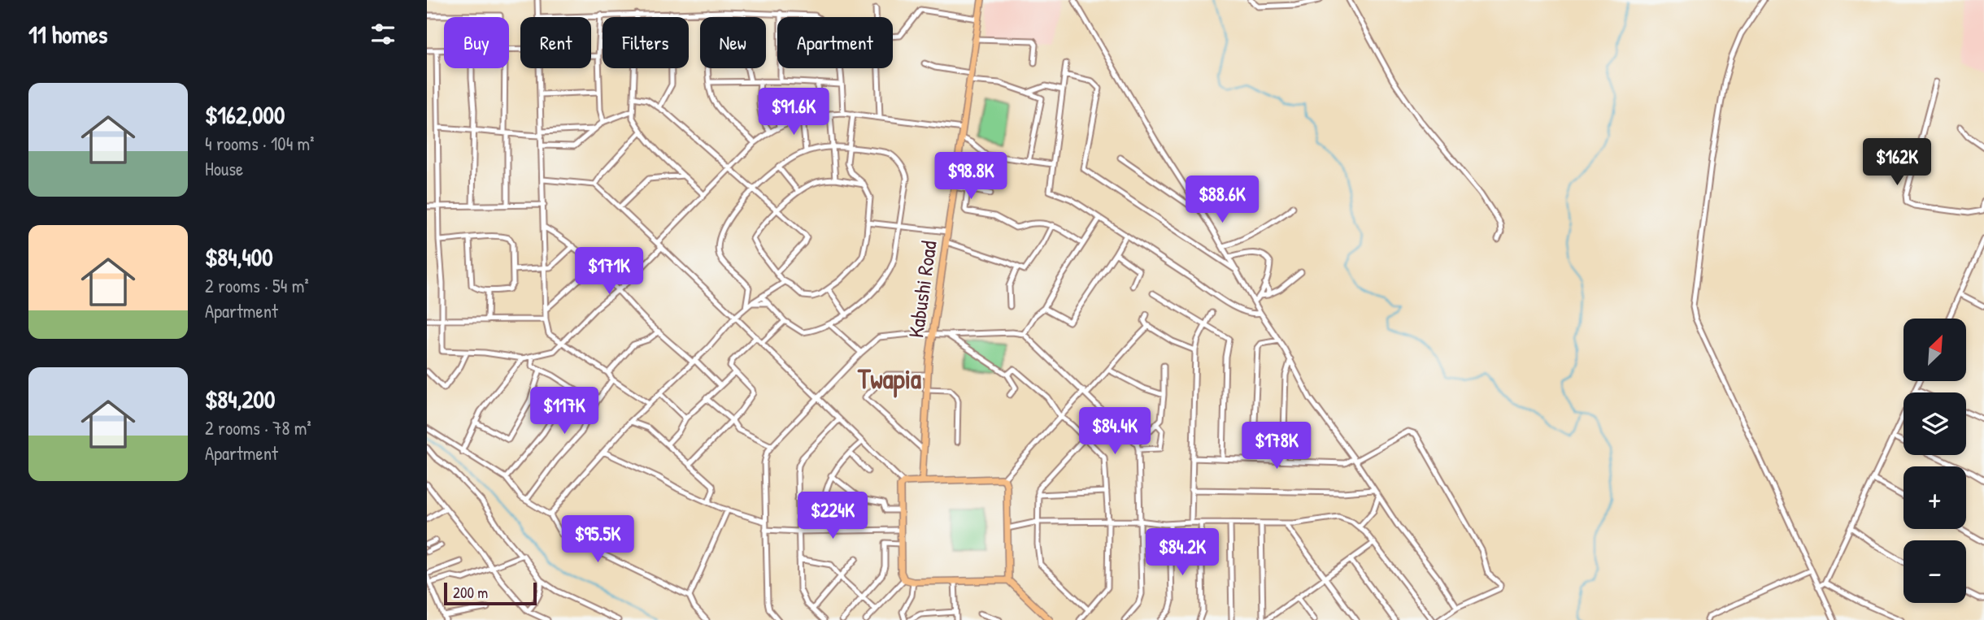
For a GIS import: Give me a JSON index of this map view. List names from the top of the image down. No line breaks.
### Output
{"streets":{"main road":["Kabushi Road"]},"districts":["Twapia"],"scale_bar":"200 m","north":"top right","page":{"heading":"11 homes","chip":["Buy","Rent","Filters","New","Apartment"],"list":[{"name":"$162,000","note":"4 rooms · 104 m² · House"},{"name":"$84,400","note":"2 rooms · 54 m² · Apartment"},{"name":"$84,200","note":"2 rooms · 78 m² · Apartment"}],"price":["$91.6K","$162K","$98.8K","$88.6K","$171K","$117K","$84.4K","$178K","$224K","$95.5K","$84.2K"],"map_buttons":["+","−"],"scale":"200 m"}}
